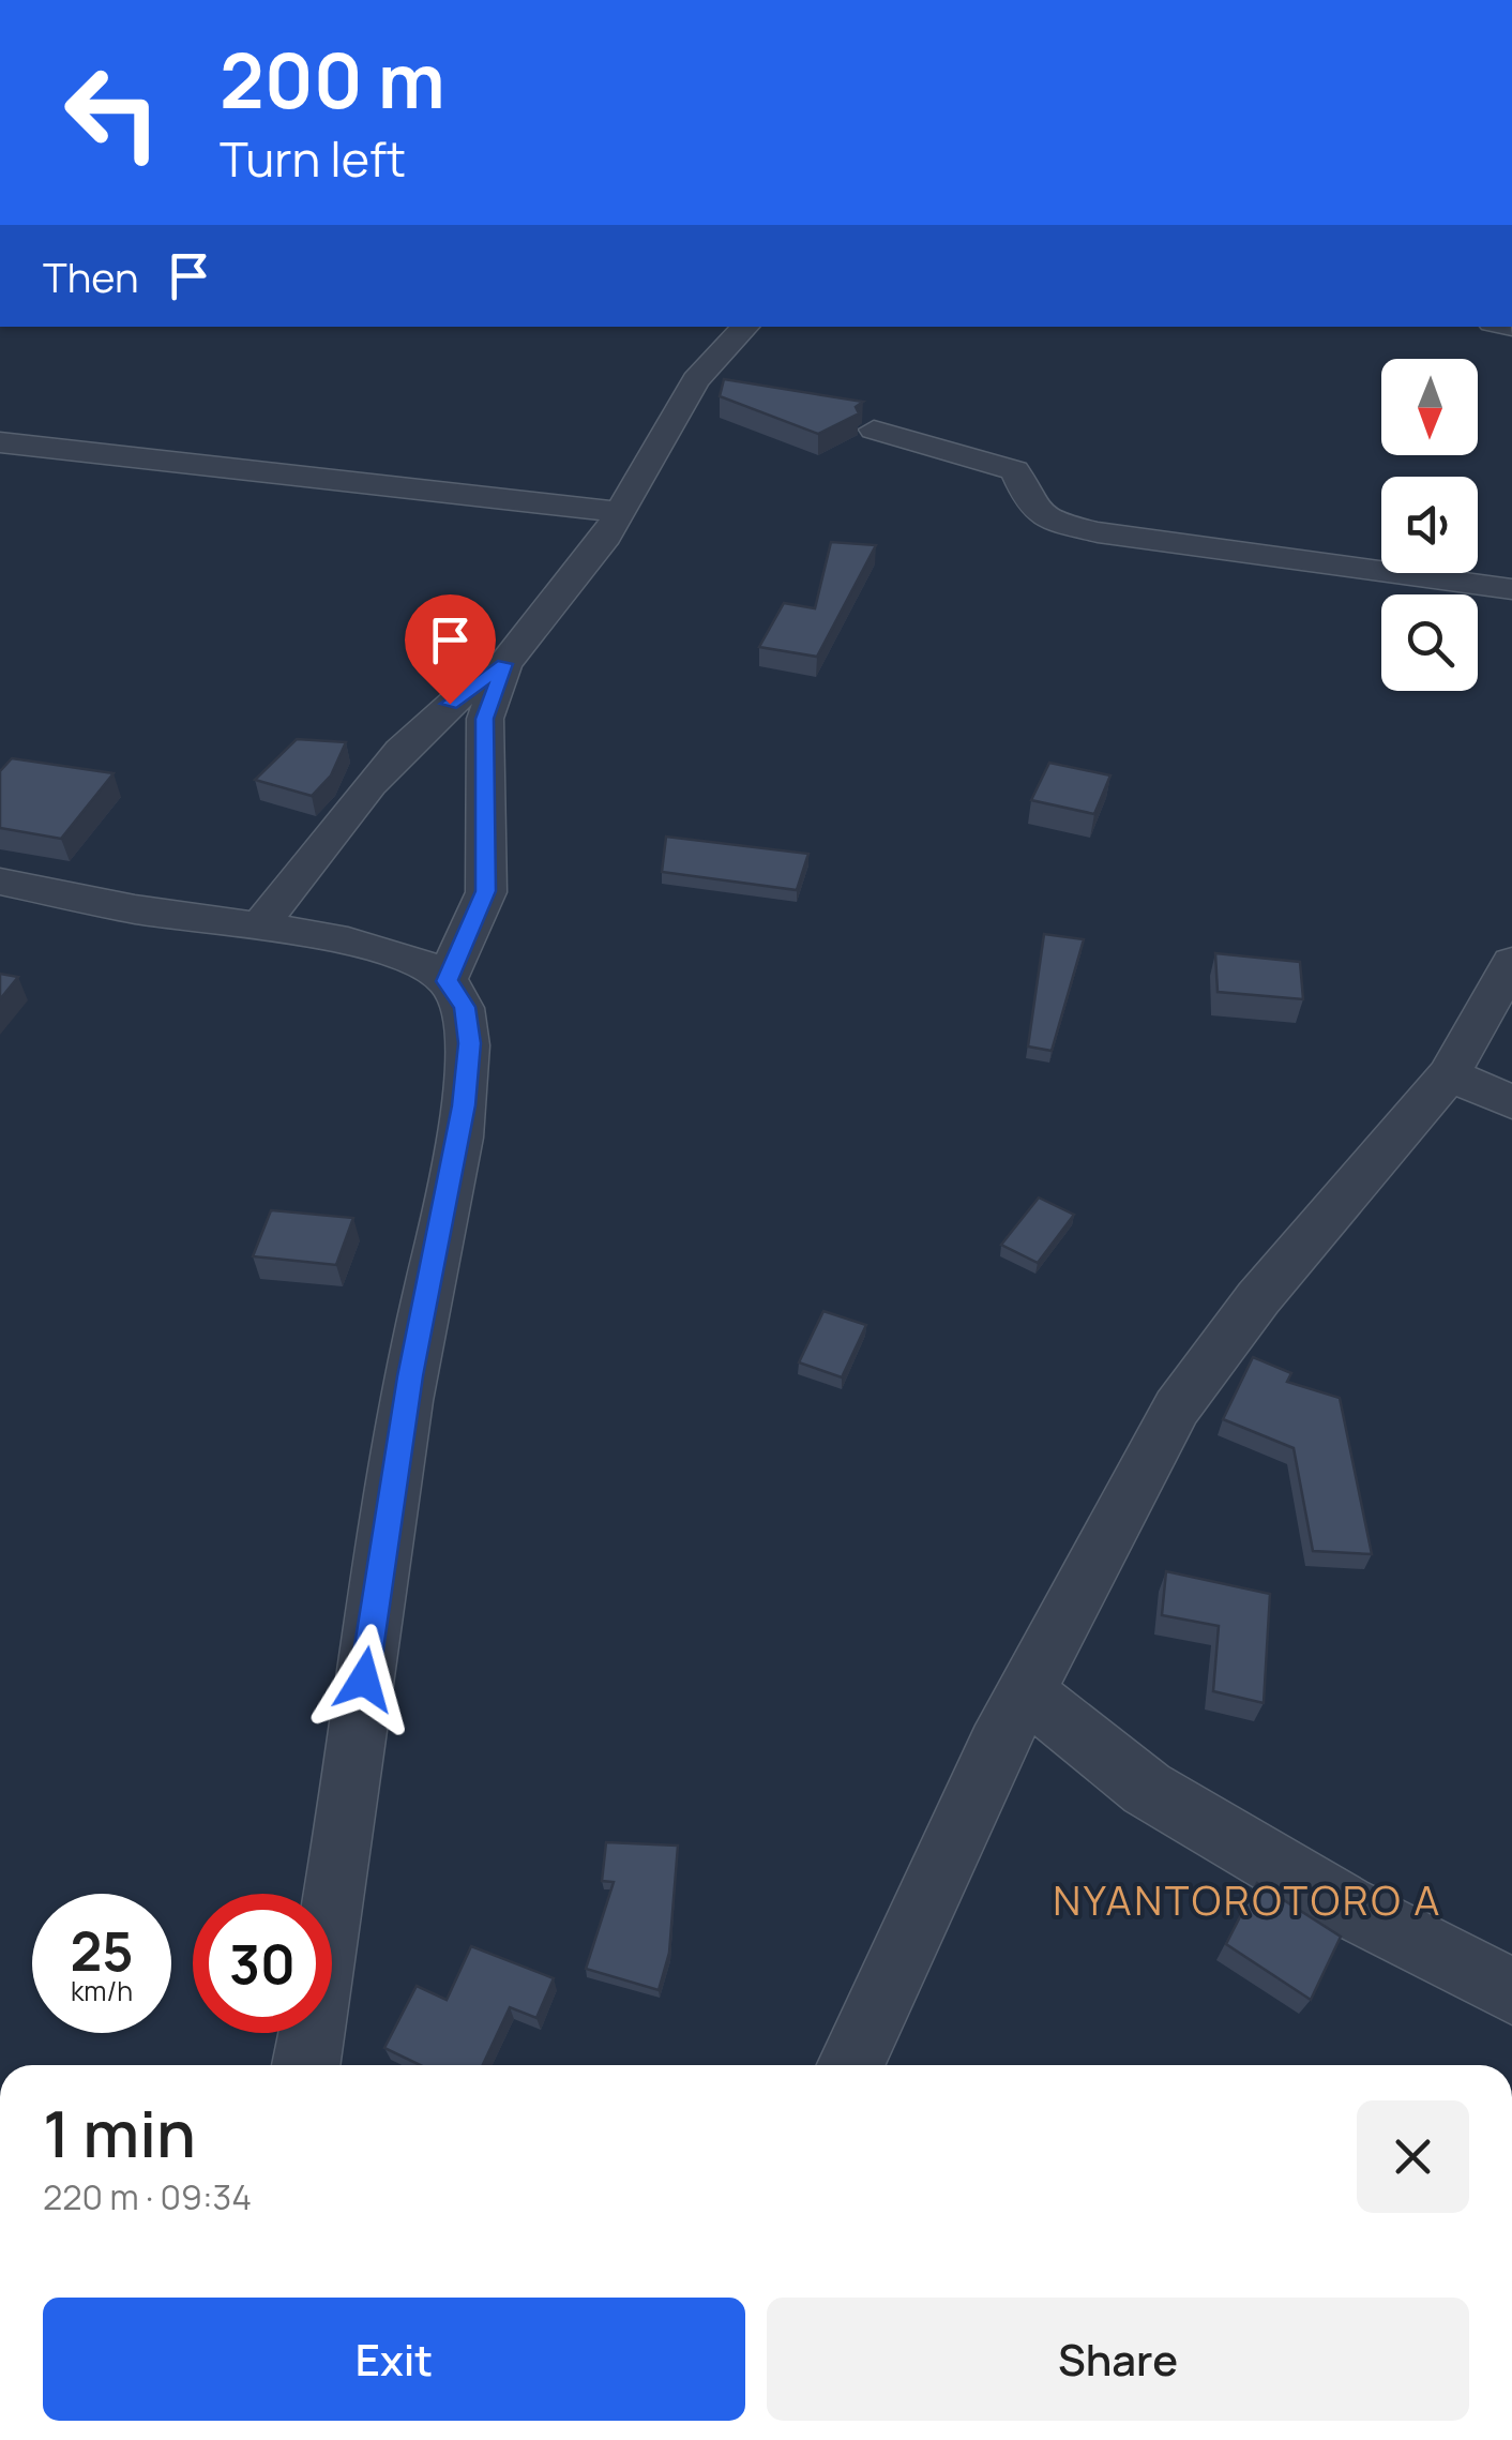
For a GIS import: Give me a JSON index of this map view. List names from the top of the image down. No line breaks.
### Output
{"districts":["NYANTOROTORO A"],"north":"bottom","page":{"turn":["200 m","Turn left"],"then":"Then","speed":"25 km/h","limit":"30","heading":["1 min","220 m · 09:34"],"buttons":["Exit","Share"]}}
